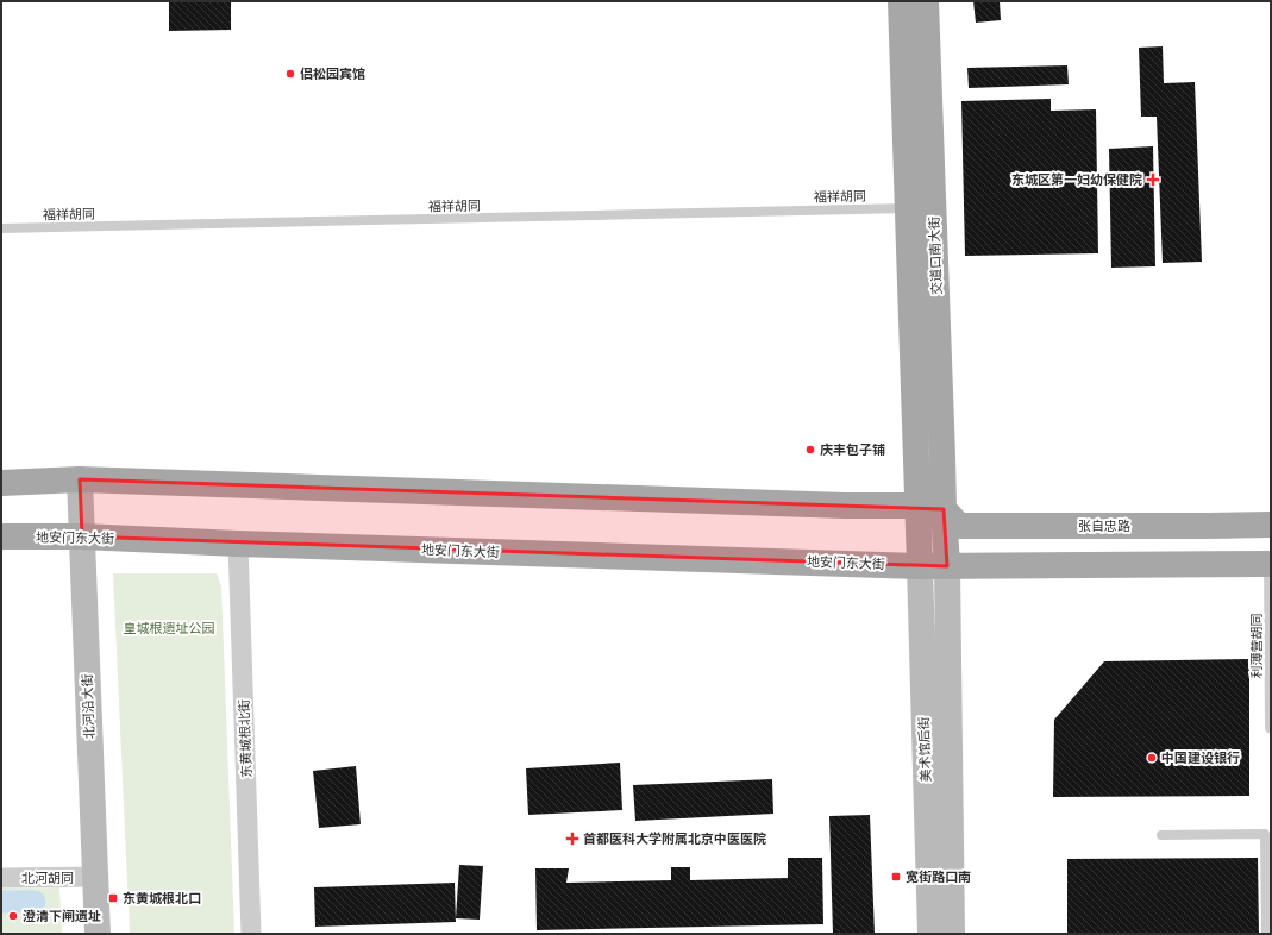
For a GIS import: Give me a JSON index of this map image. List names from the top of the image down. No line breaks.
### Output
{"streets":{"main road":["交道口南大街","张自忠路","地安门东大街","北河沿大街","美术馆后街"],"street":["东黄城根北街","北河胡同"],"lane":["福祥胡同","利薄营胡同"]},"crossings":[["福祥胡同","交道口南大街"],["交道口南大街","张自忠路"],["交道口南大街","地安门东大街"],["交道口南大街","美术馆后街"],["地安门东大街","北河沿大街"],["地安门东大街","东黄城根北街"],["地安门东大街","美术馆后街"],["北河沿大街","北河胡同"]],"parks":["皇城根遗址公园"],"places":{"other":["侣松园宾馆","庆丰包子铺","中国建设银行","澄清下闸遗址"],"health":["东城区第一妇幼保健院","首都医科大学附属北京中医医院"],"transit":["宽街路口南","东黄城根北口"]}}
